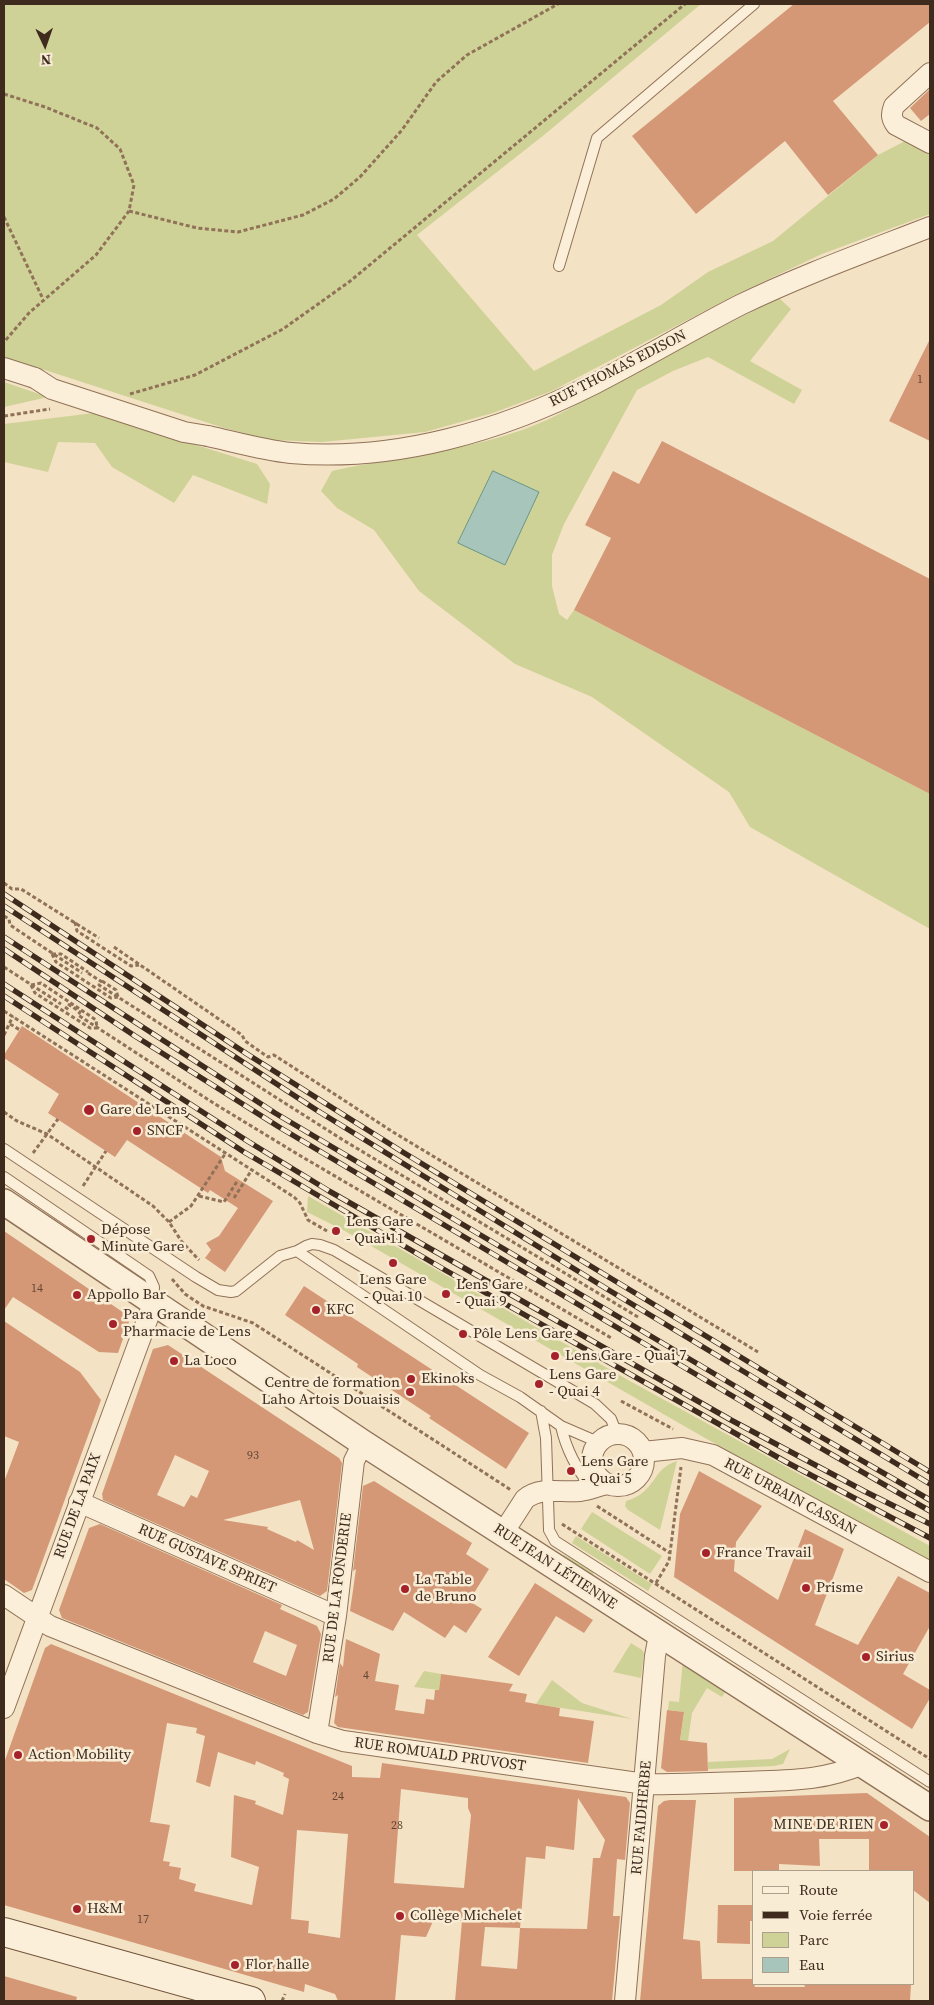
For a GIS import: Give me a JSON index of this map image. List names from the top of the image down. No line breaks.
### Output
{"streets":{"street":["RUE THOMAS EDISON","RUE URBAIN CASSAN","RUE DE LA PAIX","RUE GUSTAVE SPRIET","RUE JEAN LÉTIENNE","RUE DE LA FONDERIE","RUE ROMUALD PRUVOST","RUE FAIDHERBE"]},"crossings":[["RUE DE LA PAIX","RUE GUSTAVE SPRIET"],["RUE DE LA PAIX","RUE JEAN LÉTIENNE"],["RUE DE LA PAIX","RUE ROMUALD PRUVOST"],["RUE GUSTAVE SPRIET","RUE DE LA FONDERIE"],["RUE JEAN LÉTIENNE","RUE DE LA FONDERIE"],["RUE JEAN LÉTIENNE","RUE ROMUALD PRUVOST"],["RUE JEAN LÉTIENNE","RUE FAIDHERBE"],["RUE DE LA FONDERIE","RUE ROMUALD PRUVOST"],["RUE ROMUALD PRUVOST","RUE FAIDHERBE"]],"places":["Gare de Lens","SNCF","Lens Gare - Quai 11","Dépose Minute Gare","Lens Gare - Quai 10","Lens Gare - Quai 9","Appollo Bar","KFC","Para Grande Pharmacie de Lens","Pôle Lens Gare","Lens Gare - Quai 7","La Loco","Ekinoks","Lens Gare - Quai 4","Centre de formation Laho Artois Douaisis","Lens Gare - Quai 5","France Travail","Prisme","La Table de Bruno","Sirius","Action Mobility","MINE DE RIEN","H&M","Collège Michelet","Flor halle"],"house_numbers":["1","14","93","4","24","28","17"],"legend":["Route","Voie ferrée","Parc","Eau"],"north":"bottom"}
